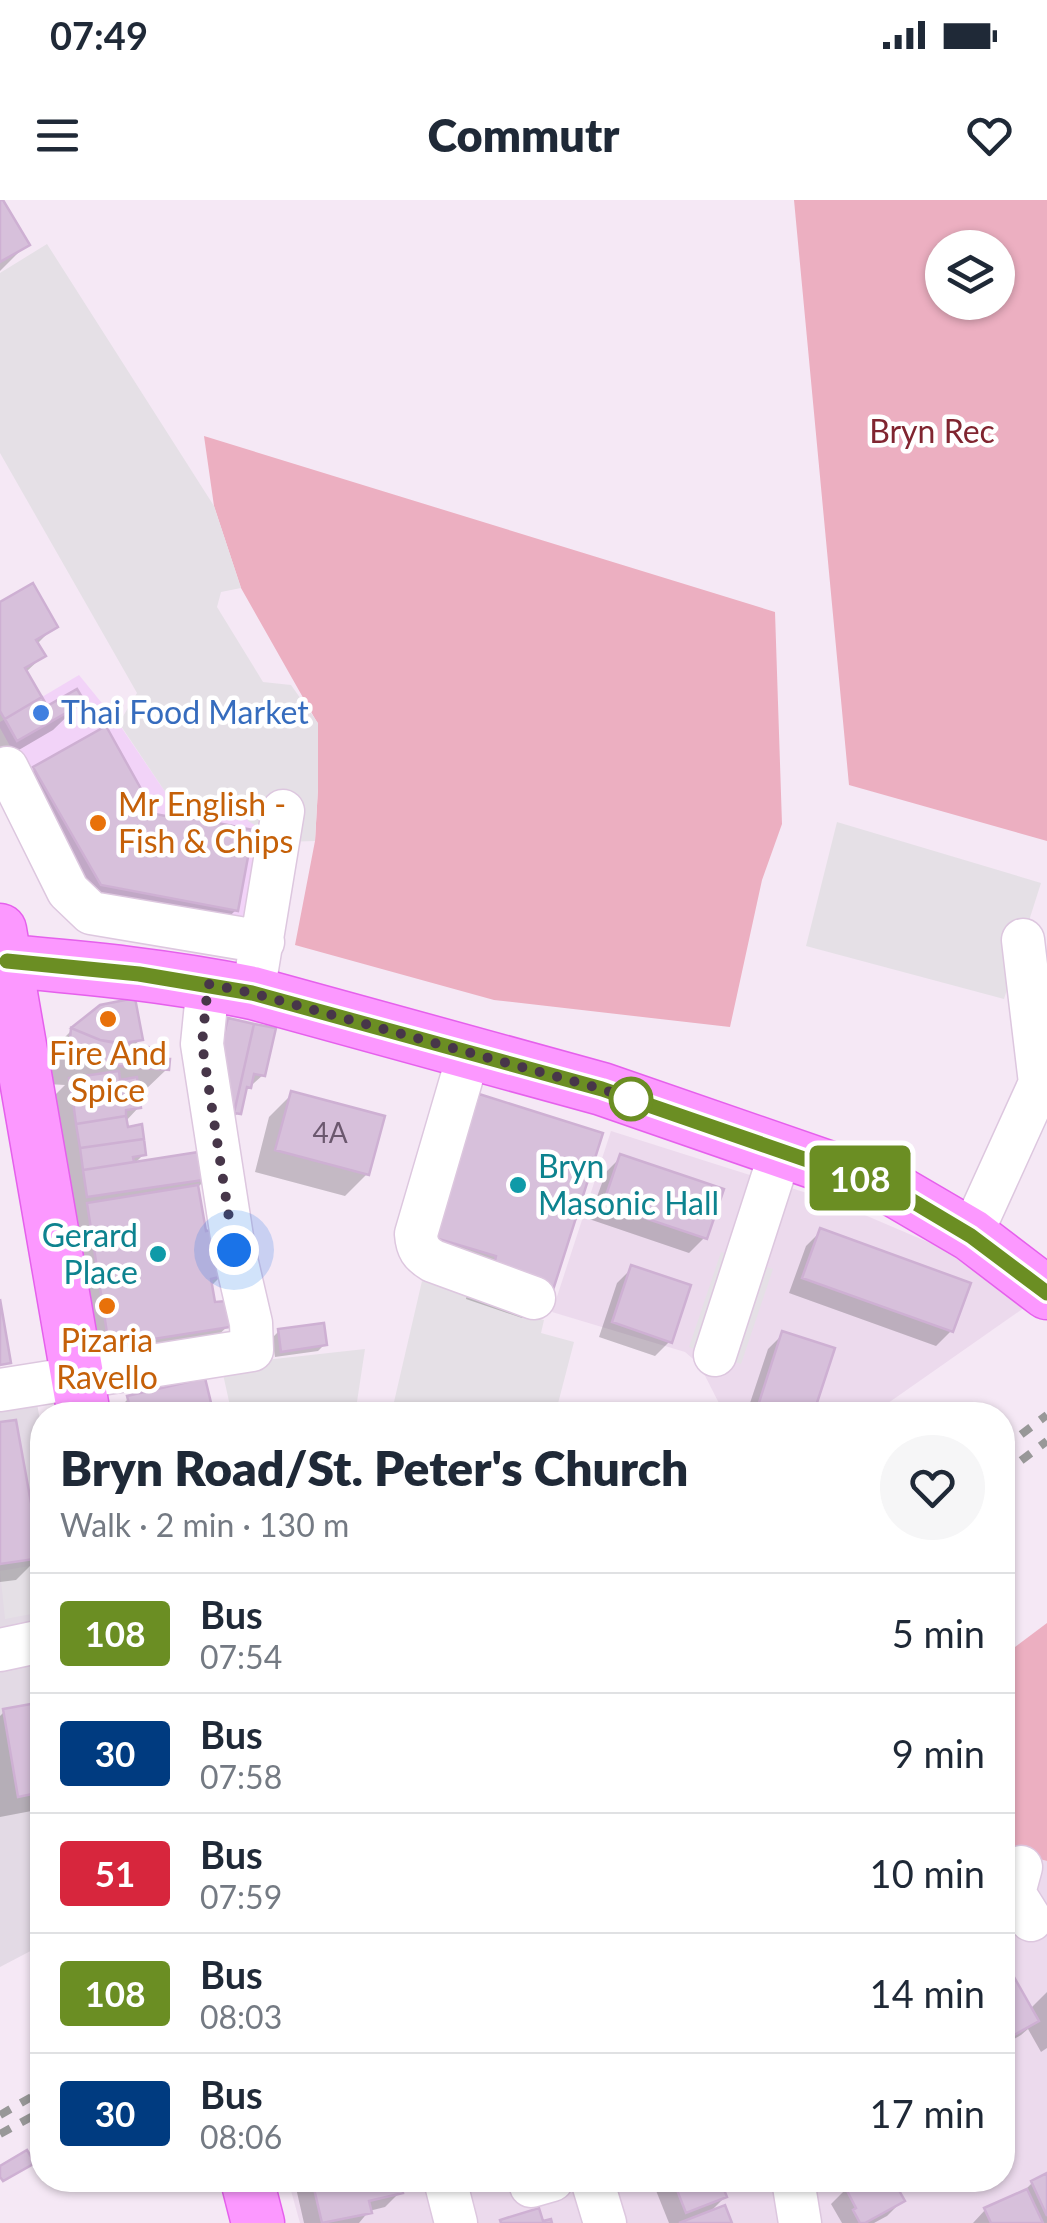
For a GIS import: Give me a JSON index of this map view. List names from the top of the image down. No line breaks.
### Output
{"parks":["Bryn Rec"],"places":["Thai Food Market","Mr English - Fish & Chips","Fire And Spice","Bryn Masonic Hall","Gerard Place","Pizaria Ravello"],"lines":["bus line 108"],"house_numbers":["4A"],"page":{"status":"07:49","header":"Commutr","on_map":"108","heading":["Bryn Road/St. Peter's Church","Walk · 2 min · 130 m"],"list":[{"mark":"108","name":"Bus","note":"07:54","value":"5 min"},{"mark":"30","name":"Bus","note":"07:58","value":"9 min"},{"mark":"51","name":"Bus","note":"07:59","value":"10 min"},{"mark":"108","name":"Bus","note":"08:03","value":"14 min"},{"mark":"30","name":"Bus","note":"08:06","value":"17 min"}]}}
